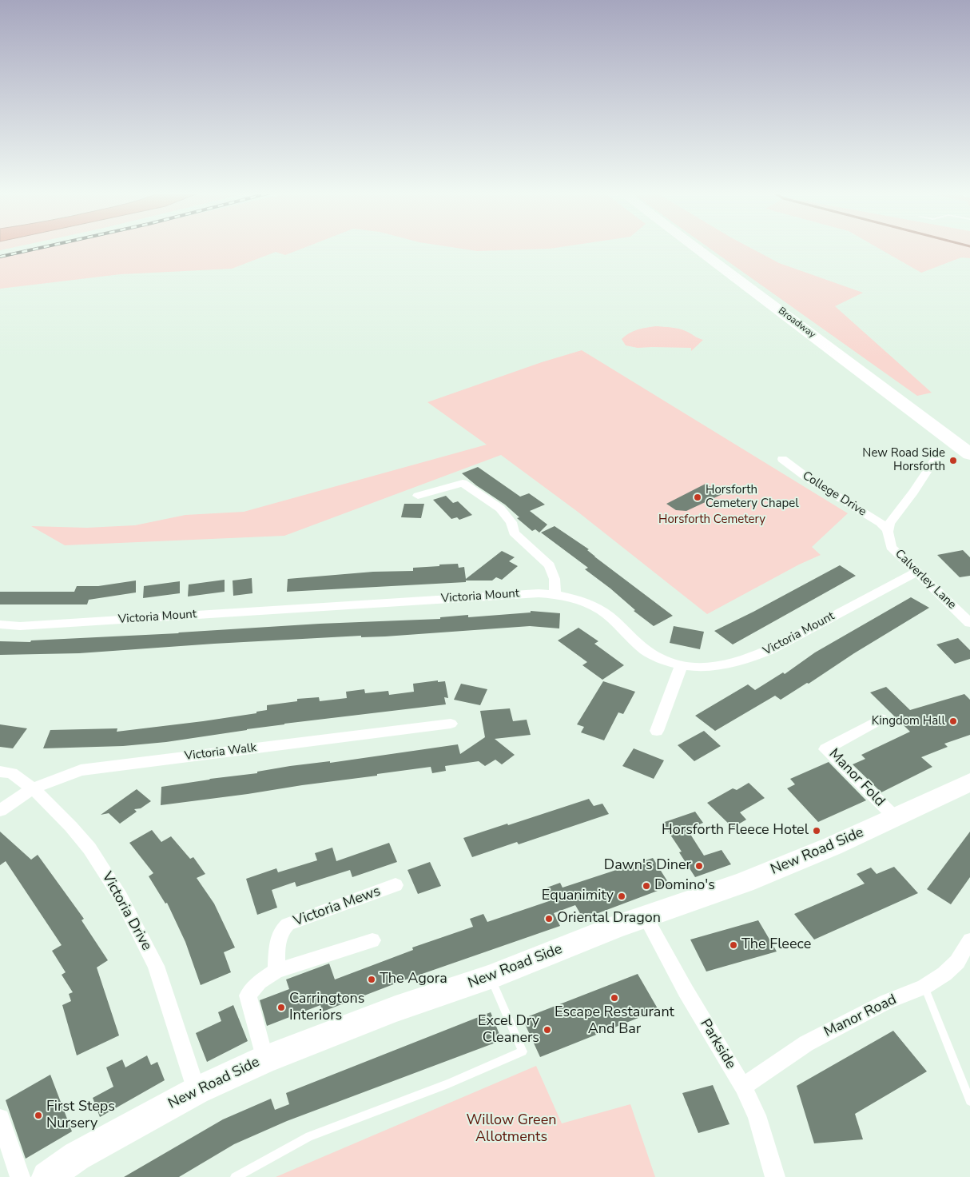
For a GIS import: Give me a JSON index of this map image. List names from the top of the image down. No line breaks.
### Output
{"streets":{"highway":["Broadway"],"main road":["New Road Side"],"street":["College Drive","Calverley Lane","Victoria Mount","Victoria Walk","Manor Fold","Victoria Mews","Victoria Drive","Manor Road","Parkside"]},"crossings":[["College Drive","Calverley Lane"],["Calverley Lane","Victoria Mount"],["Victoria Walk","Victoria Drive"],["Manor Fold","New Road Side"],["New Road Side","Victoria Drive"],["New Road Side","Parkside"],["Manor Road","Parkside"]],"parks":["Horsforth Cemetery","Willow Green Allotments"],"places":["New Road Side Horsforth","Horsforth Cemetery Chapel","Kingdom Hall","Horsforth Fleece Hotel","Dawn's Diner","Domino's","Equanimity","Oriental Dragon","The Fleece","The Agora","Escape Restaurant And Bar","Carringtons Interiors","Excel Dry Cleaners","First Steps Nursery"]}
